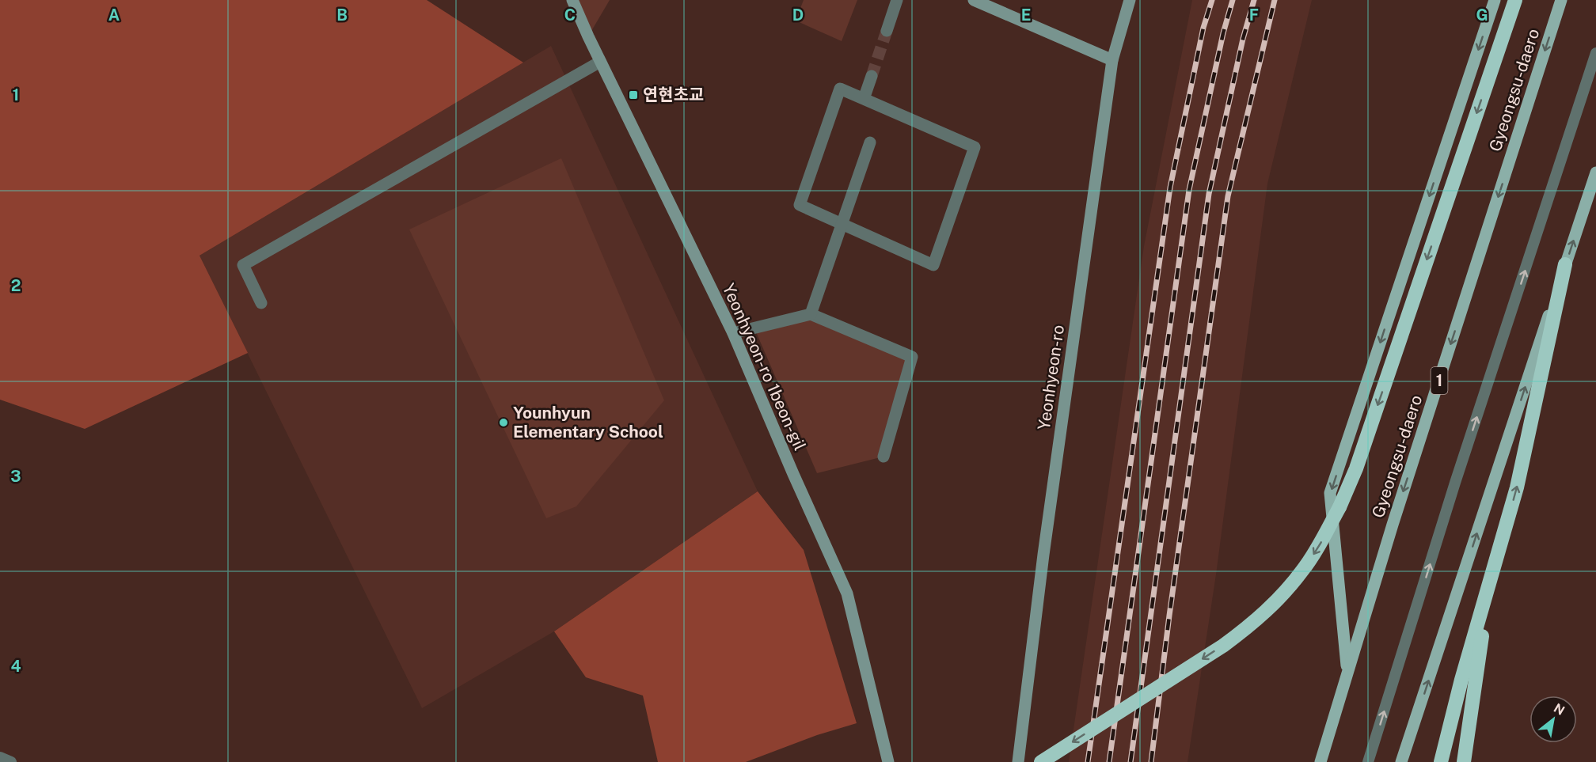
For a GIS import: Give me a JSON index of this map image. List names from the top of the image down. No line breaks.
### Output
{"streets":{"main road":["Gyeongsu-daero","1"],"street":["Yeonhyeon-ro 1beon-gil","Yeonhyeon-ro"]},"places":{"transit":["연현초교"],"other":["Younhyun Elementary School"]},"north":"top right","grid":{"columns":["A","B","C","D","E","F","G"],"rows":["1","2","3","4"]}}
